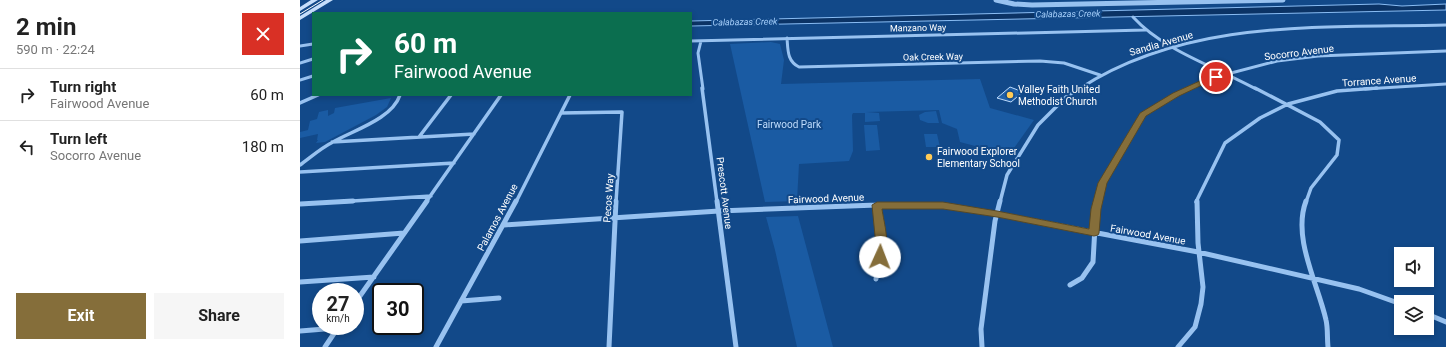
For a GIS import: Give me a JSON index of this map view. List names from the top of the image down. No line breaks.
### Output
{"streets":{"street":["Manzano Way","Sandia Avenue","Socorro Avenue","Oak Creek Way","Torrance Avenue","Prescott Avenue","Pecos Way","Fairwood Avenue","Palamos Avenue"]},"crossings":[["Manzano Way","Oak Creek Way"],["Manzano Way","Prescott Avenue"],["Sandia Avenue","Oak Creek Way"],["Sandia Avenue","Fairwood Avenue"],["Socorro Avenue","Fairwood Avenue"],["Torrance Avenue","Fairwood Avenue"],["Prescott Avenue","Fairwood Avenue"],["Pecos Way","Fairwood Avenue"],["Pecos Way","Palamos Avenue"],["Fairwood Avenue","Palamos Avenue"]],"water":["Calabazas Creek"],"parks":["Fairwood Park"],"places":["Valley Faith United Methodist Church","Fairwood Explorer Elementary School"],"page":{"heading":["2 min","590 m · 22:24"],"turn":["60 m","Fairwood Avenue"],"list":[{"name":"Turn right","note":"Fairwood Avenue","value":"60 m"},{"name":"Turn left","note":"Socorro Avenue","value":"180 m"}],"speed":"27 km/h","limit":"30","buttons":["Exit","Share"]}}
